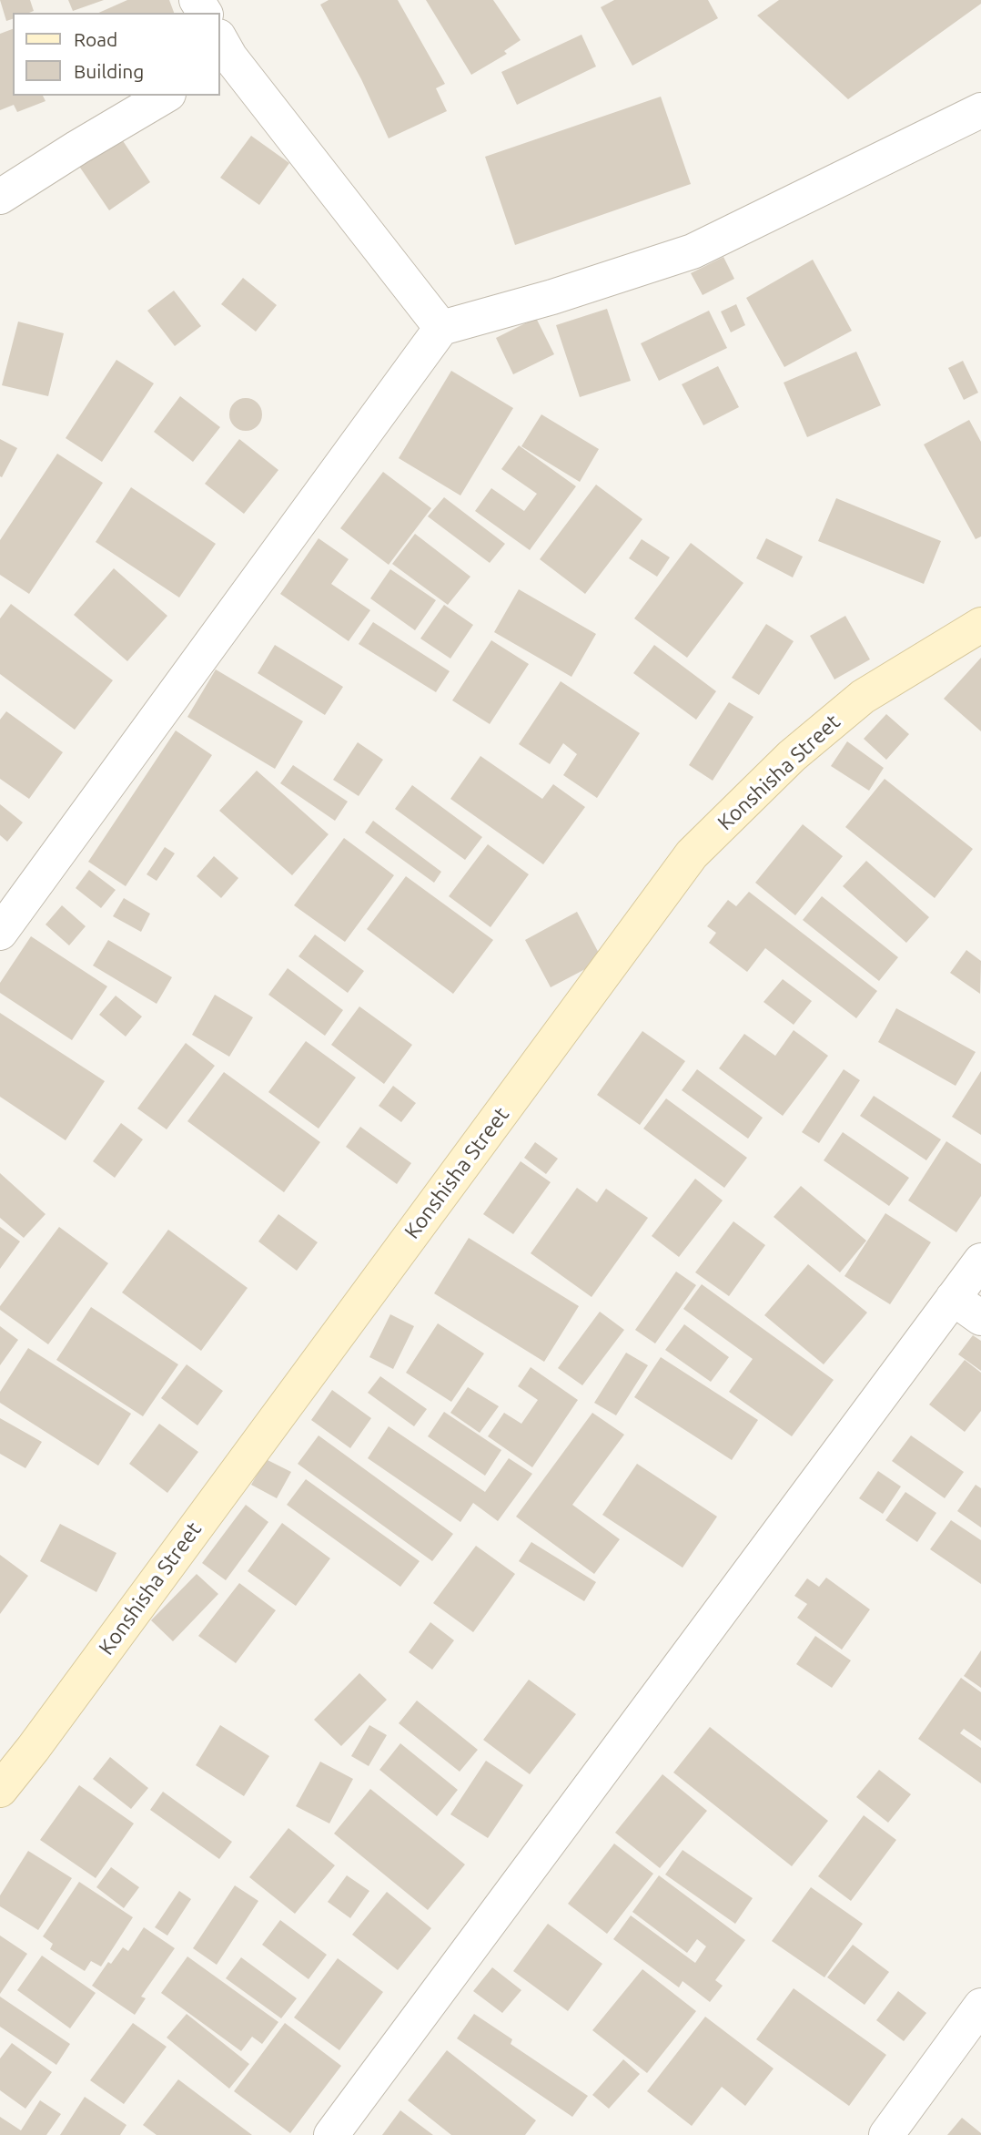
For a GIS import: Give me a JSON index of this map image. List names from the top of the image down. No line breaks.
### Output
{"streets":{"street":["Konshisha Street"]},"legend":["Road","Building"]}
